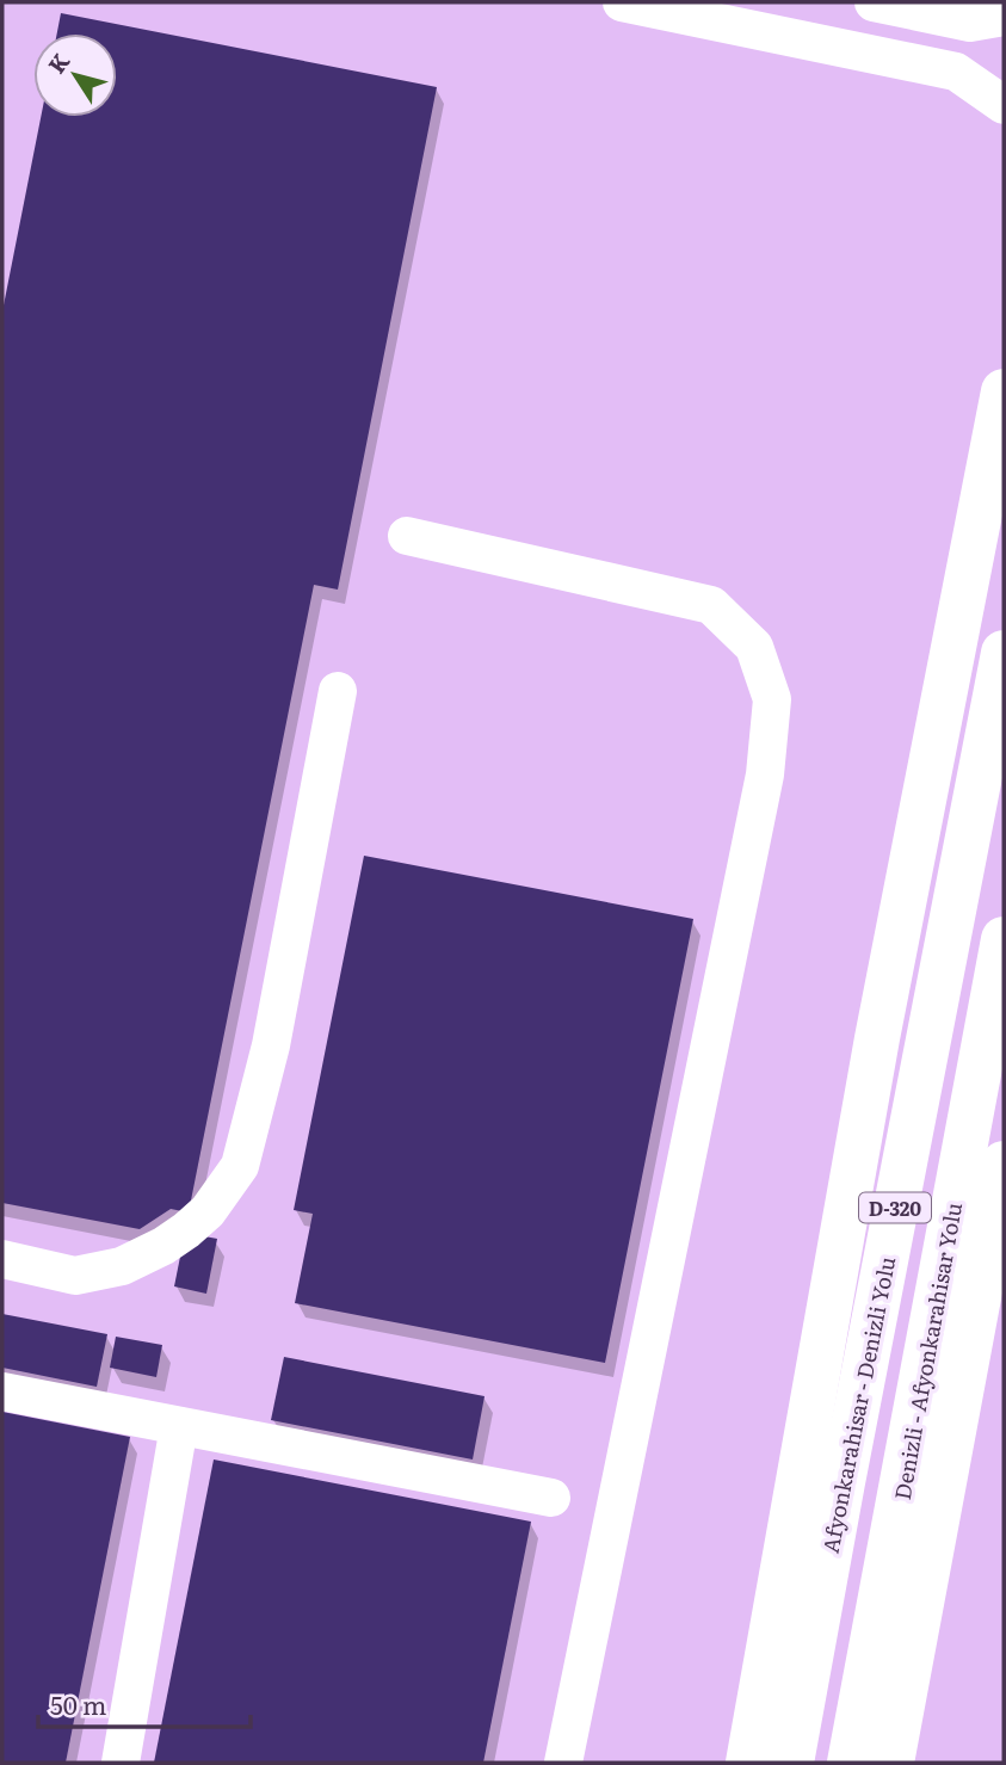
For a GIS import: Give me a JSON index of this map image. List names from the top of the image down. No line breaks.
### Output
{"streets":{"highway":["D-320","Denizli - Afyonkarahisar Yolu","Afyonkarahisar - Denizli Yolu"]},"scale_bar":"50 m","north":"top left"}
